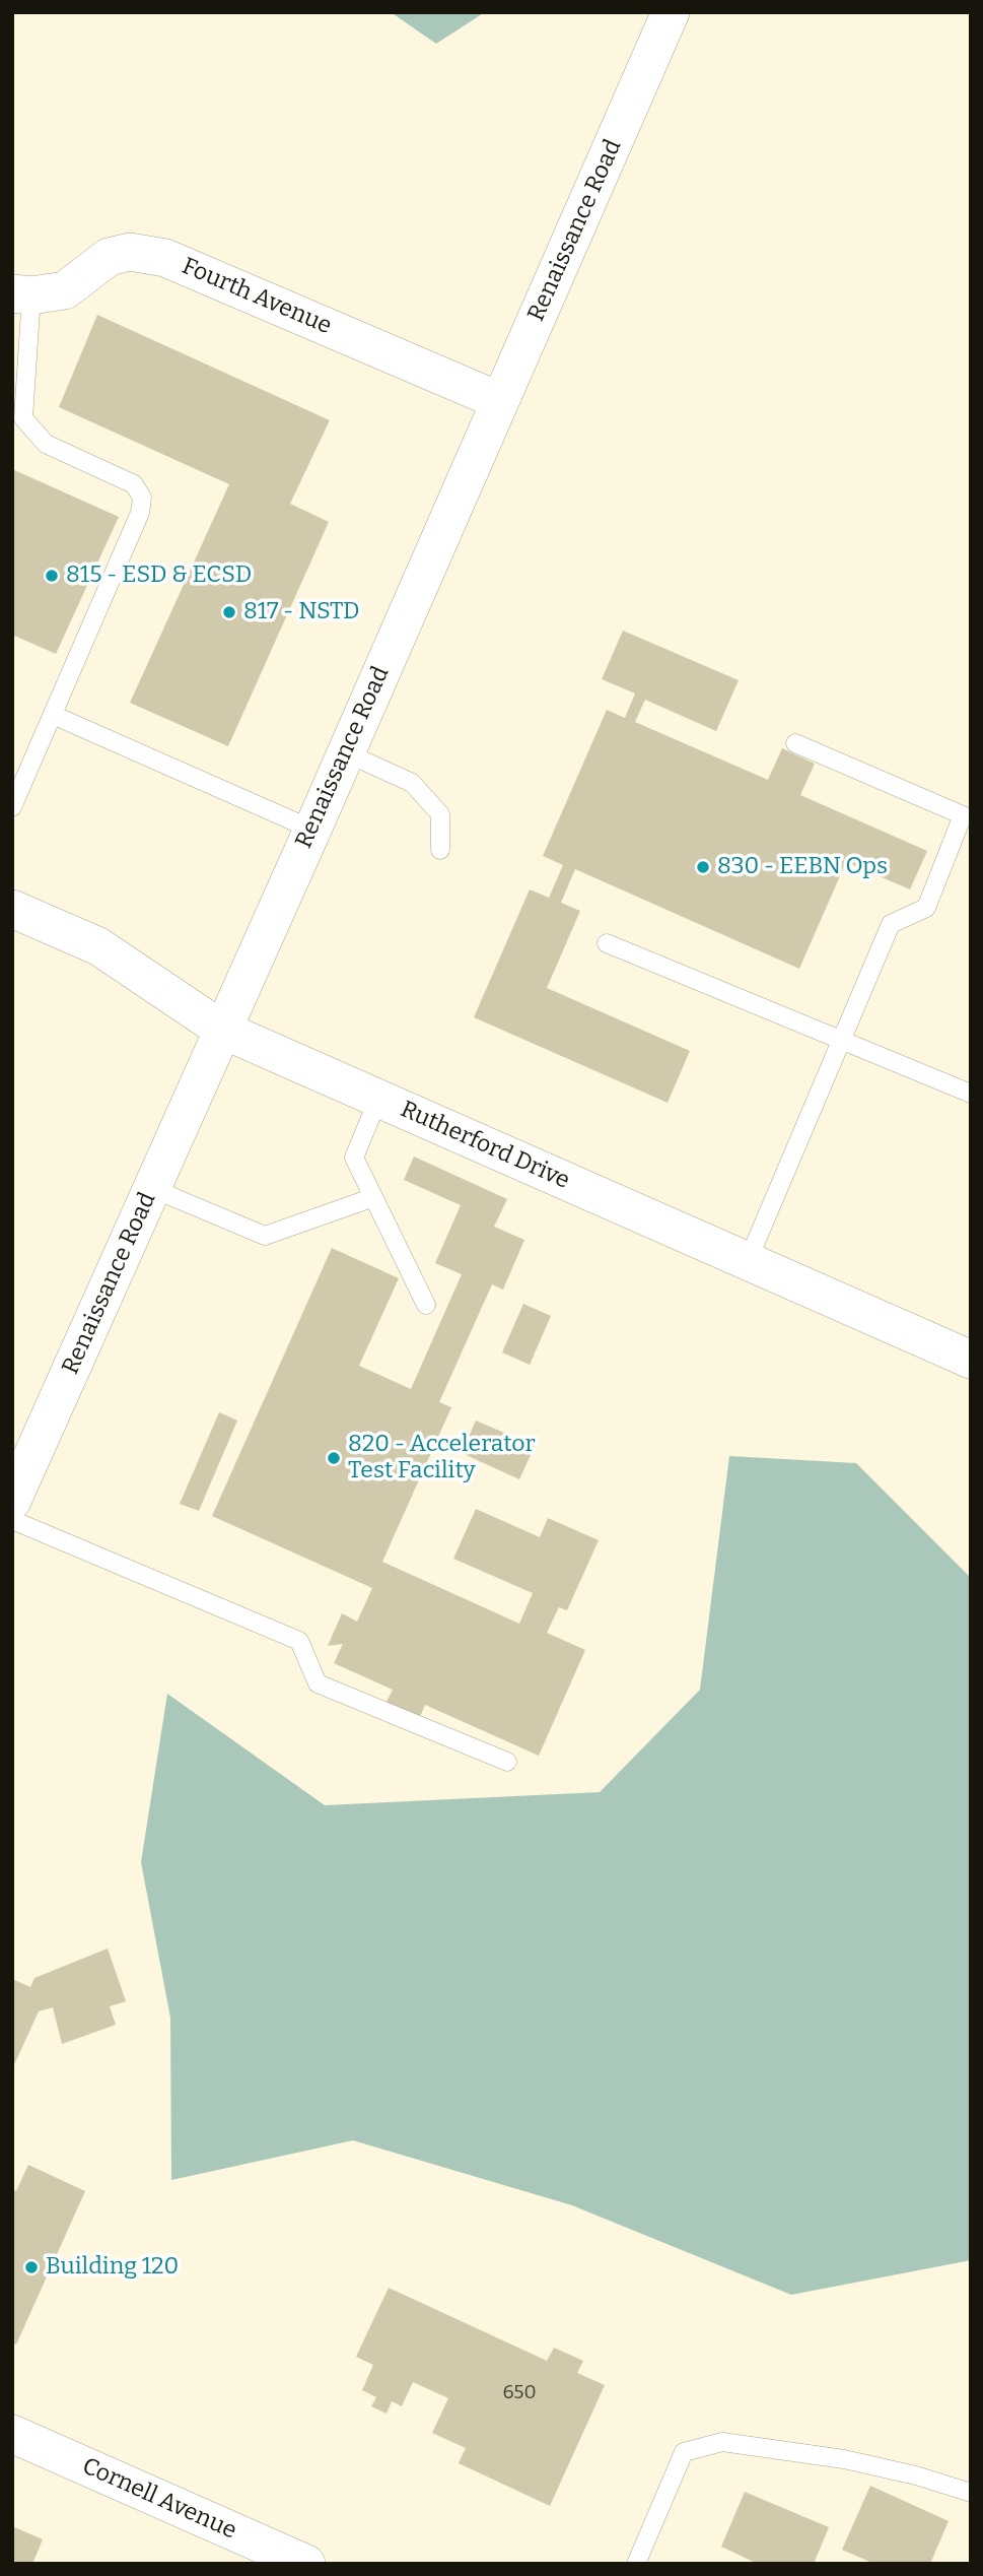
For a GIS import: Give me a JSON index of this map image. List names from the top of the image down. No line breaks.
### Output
{"streets":{"street":["Renaissance Road","Fourth Avenue","Rutherford Drive","Cornell Avenue"]},"crossings":[["Renaissance Road","Fourth Avenue"],["Renaissance Road","Rutherford Drive"]],"places":["815 - ESD & ECSD","817 - NSTD","830 - EEBN Ops","820 - Accelerator Test Facility","Building 120"],"house_numbers":["650"]}
